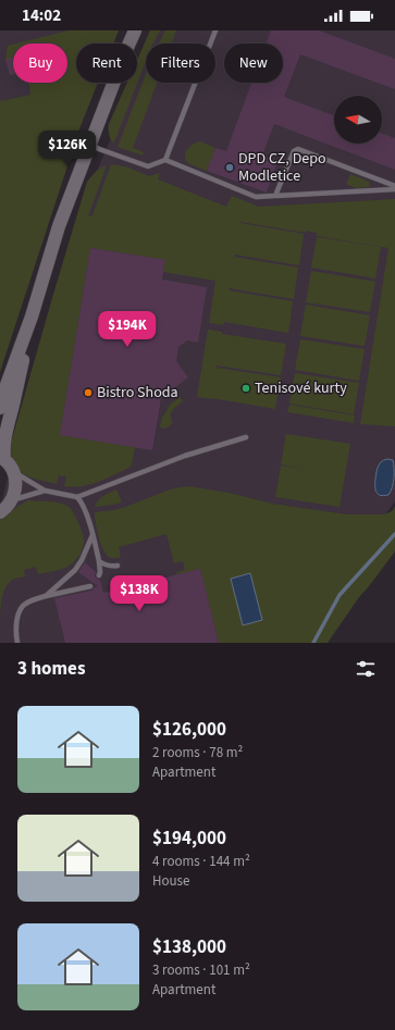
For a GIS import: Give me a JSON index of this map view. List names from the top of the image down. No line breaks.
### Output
{"places":["DPD CZ, Depo Modletice","Tenisové kurty","Bistro Shoda"],"north":"left","page":{"status":"14:02","chip":["Buy","Rent","Filters","New"],"price":["$126K","$194K","$138K"],"heading":"3 homes","list":[{"name":"$126,000","note":"2 rooms · 78 m² · Apartment"},{"name":"$194,000","note":"4 rooms · 144 m² · House"},{"name":"$138,000","note":"3 rooms · 101 m² · Apartment"}]}}
